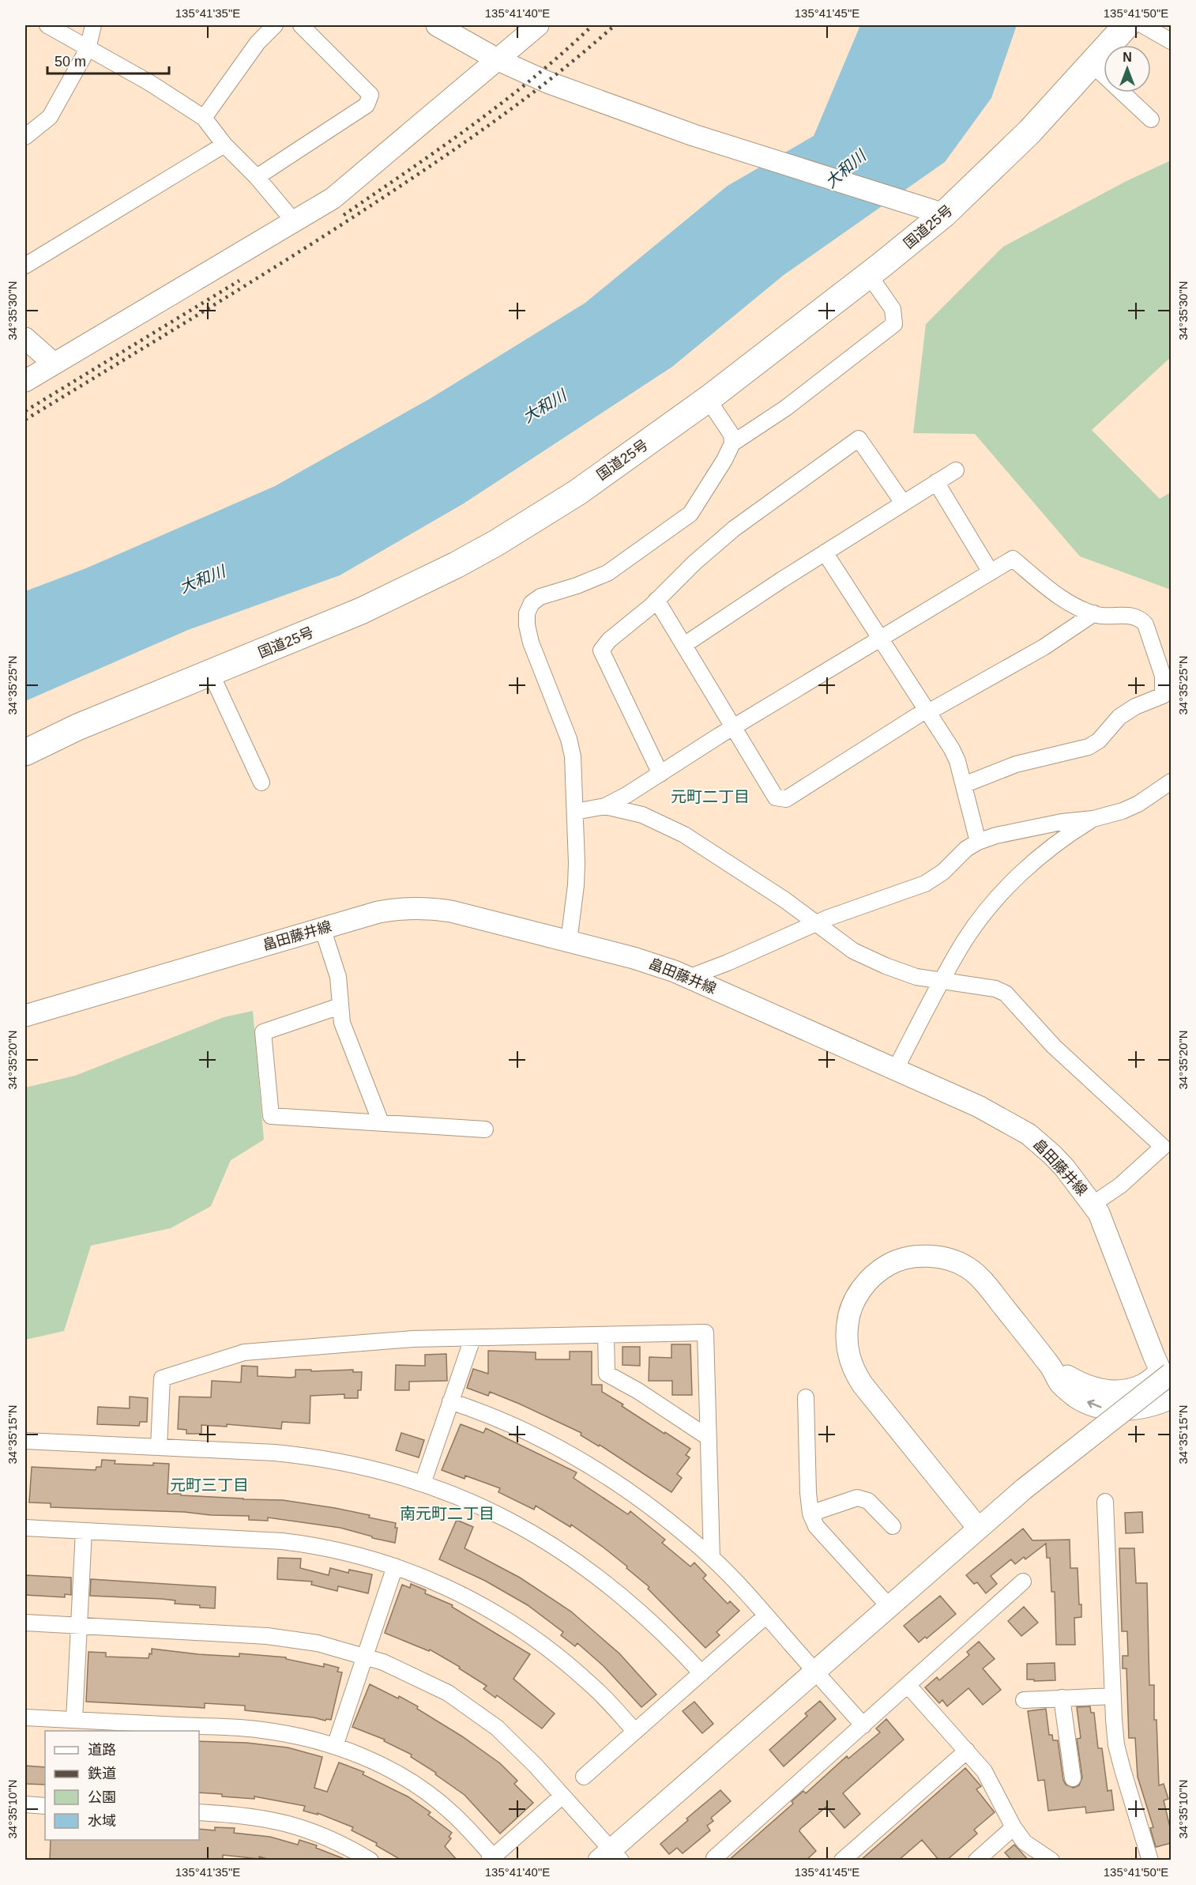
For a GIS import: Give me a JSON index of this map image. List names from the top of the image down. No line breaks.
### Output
{"streets":{"highway":["国道25号"],"street":["畠田藤井線"]},"districts":["元町二丁目","元町三丁目","南元町二丁目"],"water":["大和川"],"legend":["道路","鉄道","公園","水域"],"scale_bar":"50 m","north":"top","coordinates":["135°41'35\"E","135°41'40\"E","135°41'45\"E","135°41'50\"E","34°35'30\"N","34°35'25\"N","34°35'20\"N","34°35'15\"N","34°35'10\"N"]}
